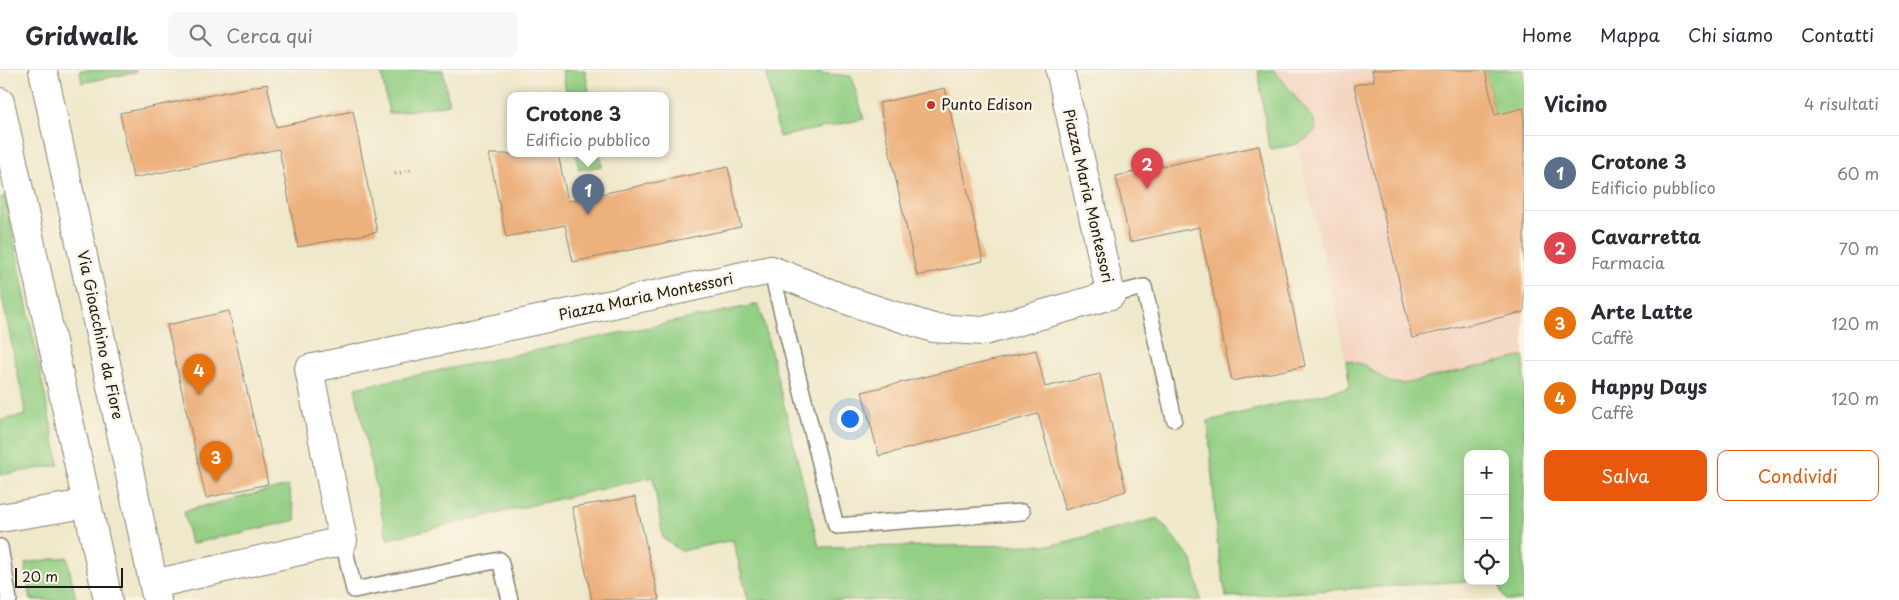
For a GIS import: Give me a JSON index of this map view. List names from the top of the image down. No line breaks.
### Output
{"streets":{"street":["Piazza Maria Montessori","Via Gioacchino da Fiore"]},"places":["Punto Edison"],"scale_bar":"20 m","page":{"header":"Gridwalk","search":"Cerca qui","nav":["Home","Mappa","Chi siamo","Contatti"],"heading":["Vicino","4 risultati"],"popup":["Crotone 3","Edificio pubblico"],"list":[{"mark":"1","name":"Crotone 3","note":"Edificio pubblico","value":"60 m"},{"mark":"2","name":"Cavarretta","note":"Farmacia","value":"70 m"},{"mark":"3","name":"Arte Latte","note":"Caffè","value":"120 m"},{"mark":"4","name":"Happy Days","note":"Caffè","value":"120 m"}],"pins":["2","1","4","3"],"buttons":["Salva","Condividi"],"map_buttons":["+","−"],"scale":"20 m"}}
